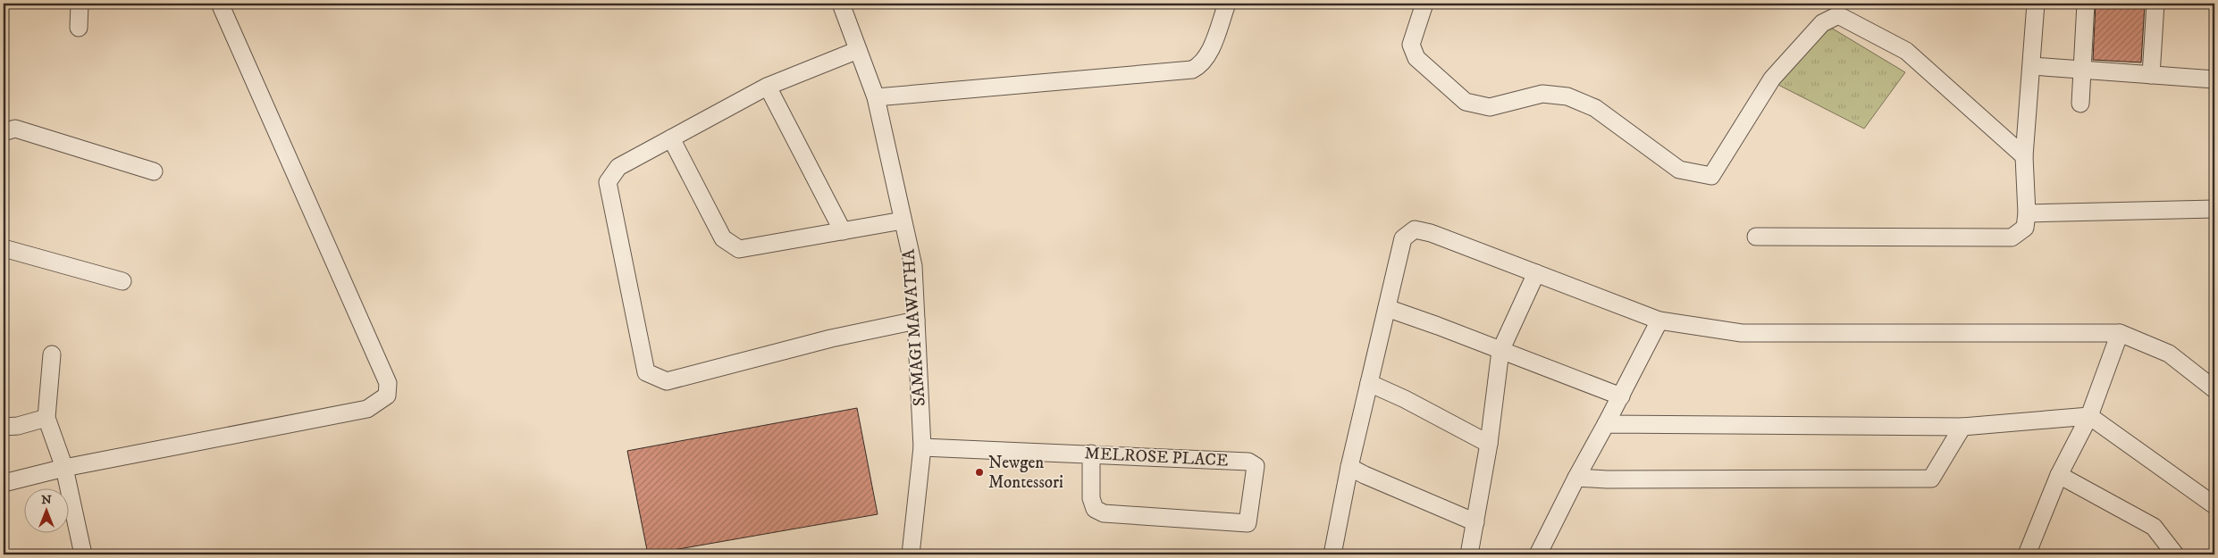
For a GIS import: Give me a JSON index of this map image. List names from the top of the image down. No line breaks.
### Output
{"streets":{"street":["SAMAGI MAWATHA","MELROSE PLACE"]},"crossings":[["SAMAGI MAWATHA","MELROSE PLACE"]],"places":["Newgen Montessori"],"north":"top"}
